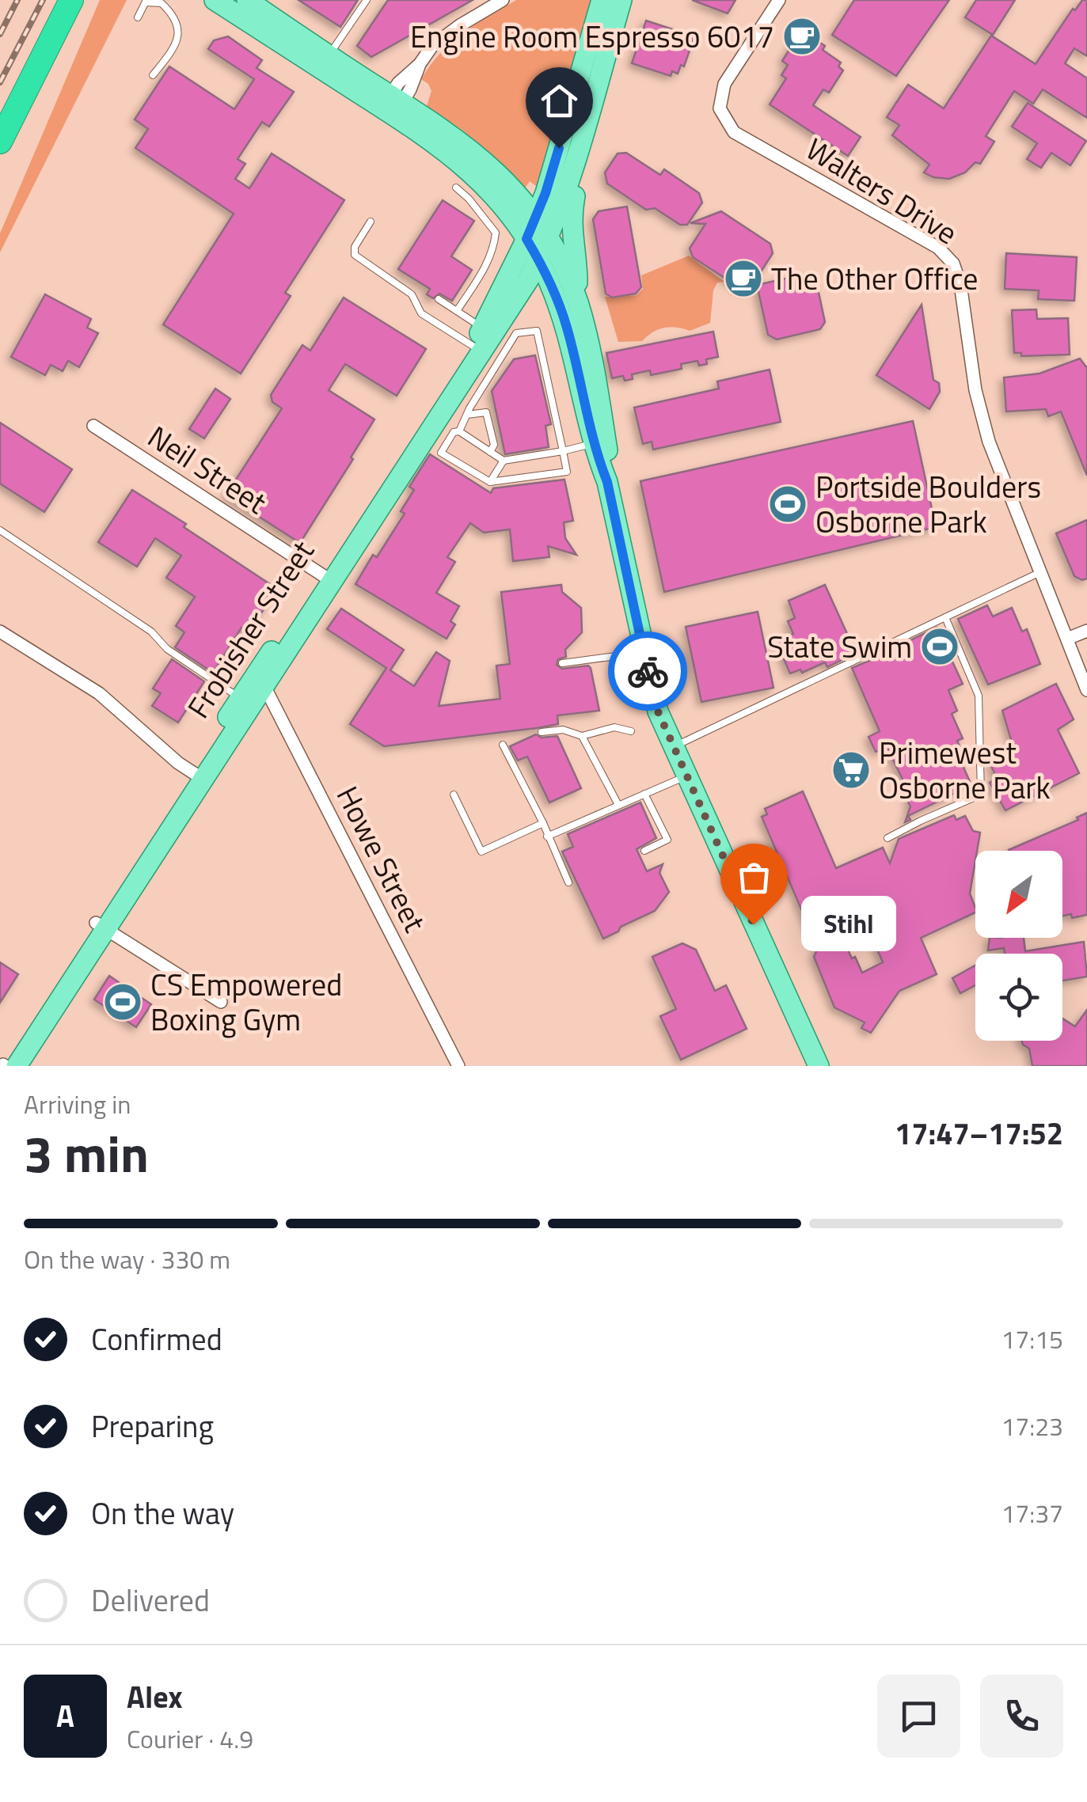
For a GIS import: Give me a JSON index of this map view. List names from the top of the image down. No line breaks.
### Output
{"streets":{"main road":["Frobisher Street"],"street":["Walters Drive","Neil Street","Howe Street"]},"crossings":[["Neil Street","Frobisher Street"],["Frobisher Street","Howe Street"]],"places":{"cafe":["Engine Room Espresso 6017","The Other Office"],"sports":["Portside Boulders Osborne Park","State Swim","CS Empowered Boxing Gym"],"supermarket":["Primewest Osborne Park"],"other":["Stihl"]},"north":"bottom left","page":{"bubble":"Stihl","heading":["3 min","Arriving in","17:47–17:52"],"panel":["Alex","Courier · 4.9"],"bar":"On the way · 330 m","list":[["Confirmed","17:15"],["Preparing","17:23"],["On the way","17:37"],"Delivered"],"round":"A"}}
